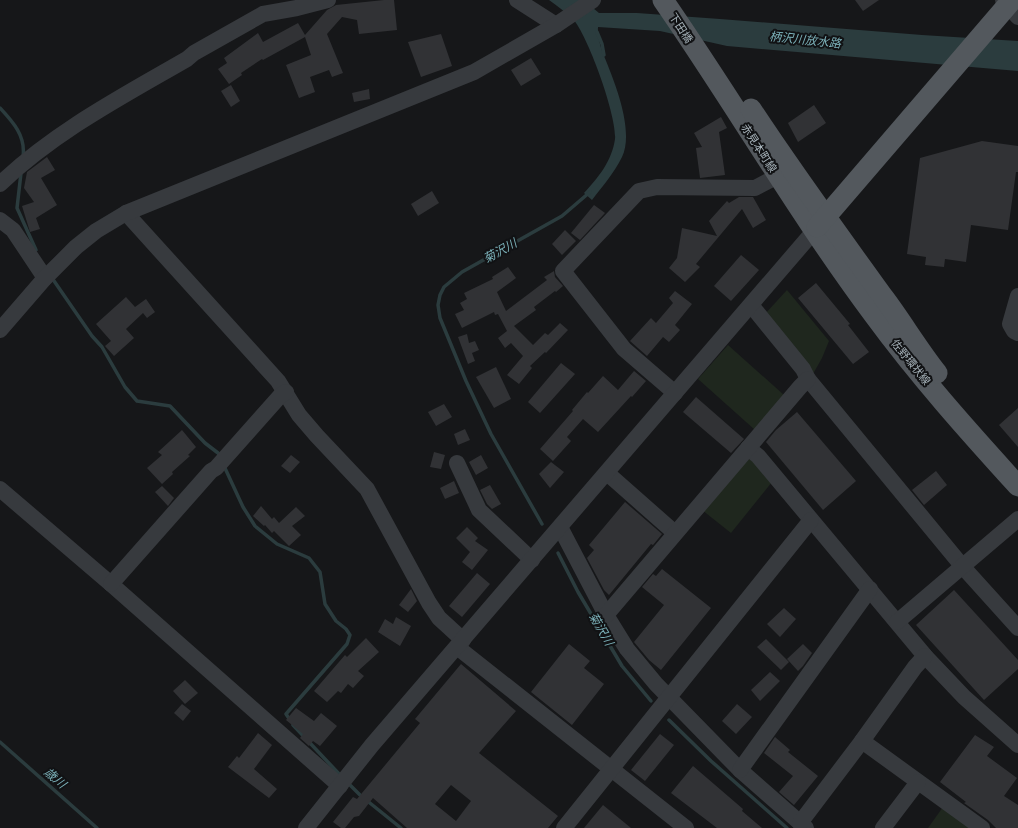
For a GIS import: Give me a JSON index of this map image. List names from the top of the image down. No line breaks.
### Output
{"streets":{"main road":["下田橋","赤見本町線","佐野環状線"]},"crossings":[["下田橋","赤見本町線"],["赤見本町線","佐野環状線"]],"water":["柄沢川放水路","菊沢川","歳川"]}
